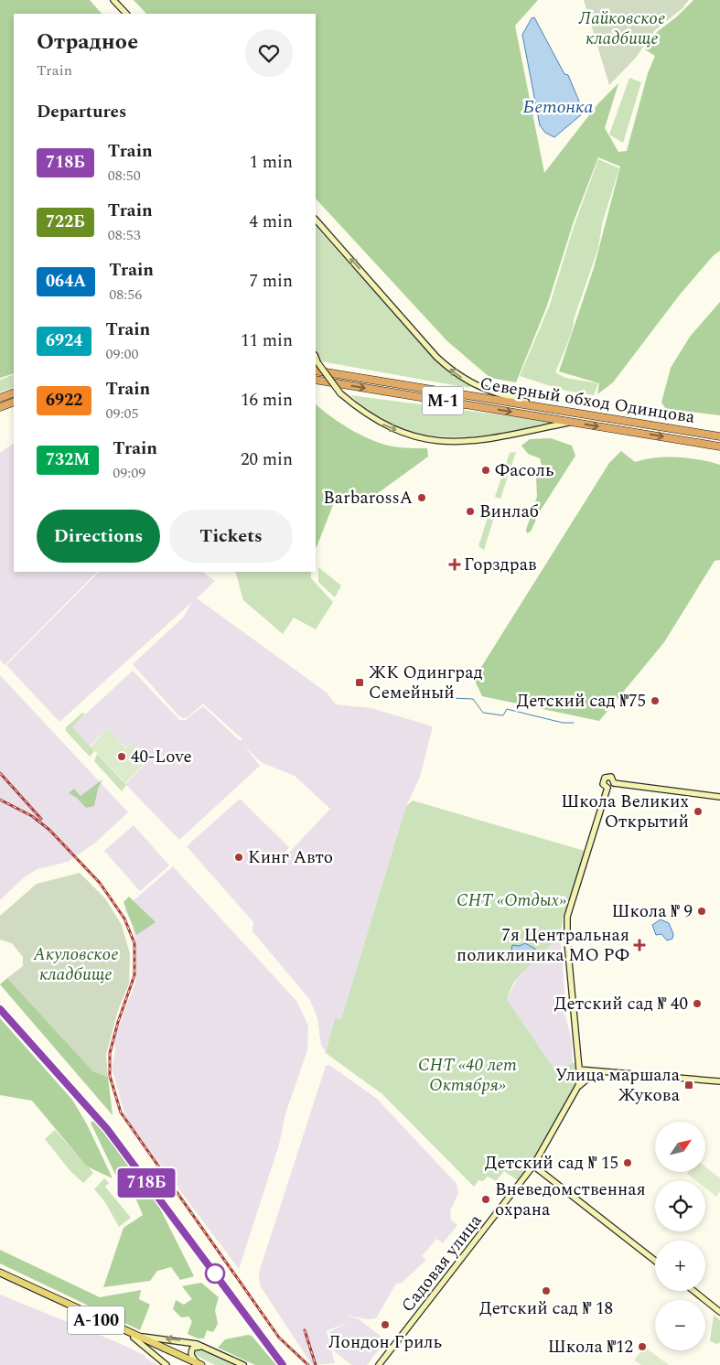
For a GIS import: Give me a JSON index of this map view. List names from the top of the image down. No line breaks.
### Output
{"streets":{"highway":["М-1","Северный обход Одинцова"],"main road":["А-100"],"street":["Садовая улица"]},"crossings":[["М-1","Северный обход Одинцова"]],"water":["Бетонка"],"parks":["Лайковское кладбище","СНТ «Отдых»","Акуловское кладбище","СНТ «40 лет Октября»"],"places":{"other":["Фасоль","BarbarossA","Винлаб","Детский сад №75","40-Love","Школа Великих Открытий","Кинг Авто","Школа № 9","Детский сад № 40","Детский сад № 15","Вневедомственная охрана","Детский сад № 18","Лондон Гриль","Школа №12"],"health":["Горздрав","7я Центральная поликлиника МО РФ"],"transit":["ЖК Одинград Семейный","Улица маршала Жукова"]},"north":"top right","page":{"on_map":"718Б","heading":[["Отрадное","Train"],"Departures"],"list":[{"mark":"718Б","name":"Train","note":"08:50","value":"1 min"},{"mark":"722Б","name":"Train","note":"08:53","value":"4 min"},{"mark":"064А","name":"Train","note":"08:56","value":"7 min"},{"mark":"6924","name":"Train","note":"09:00","value":"11 min"},{"mark":"6922","name":"Train","note":"09:05","value":"16 min"},{"mark":"732М","name":"Train","note":"09:09","value":"20 min"}],"buttons":["Directions","Tickets"],"map_buttons":["+","−"]}}
